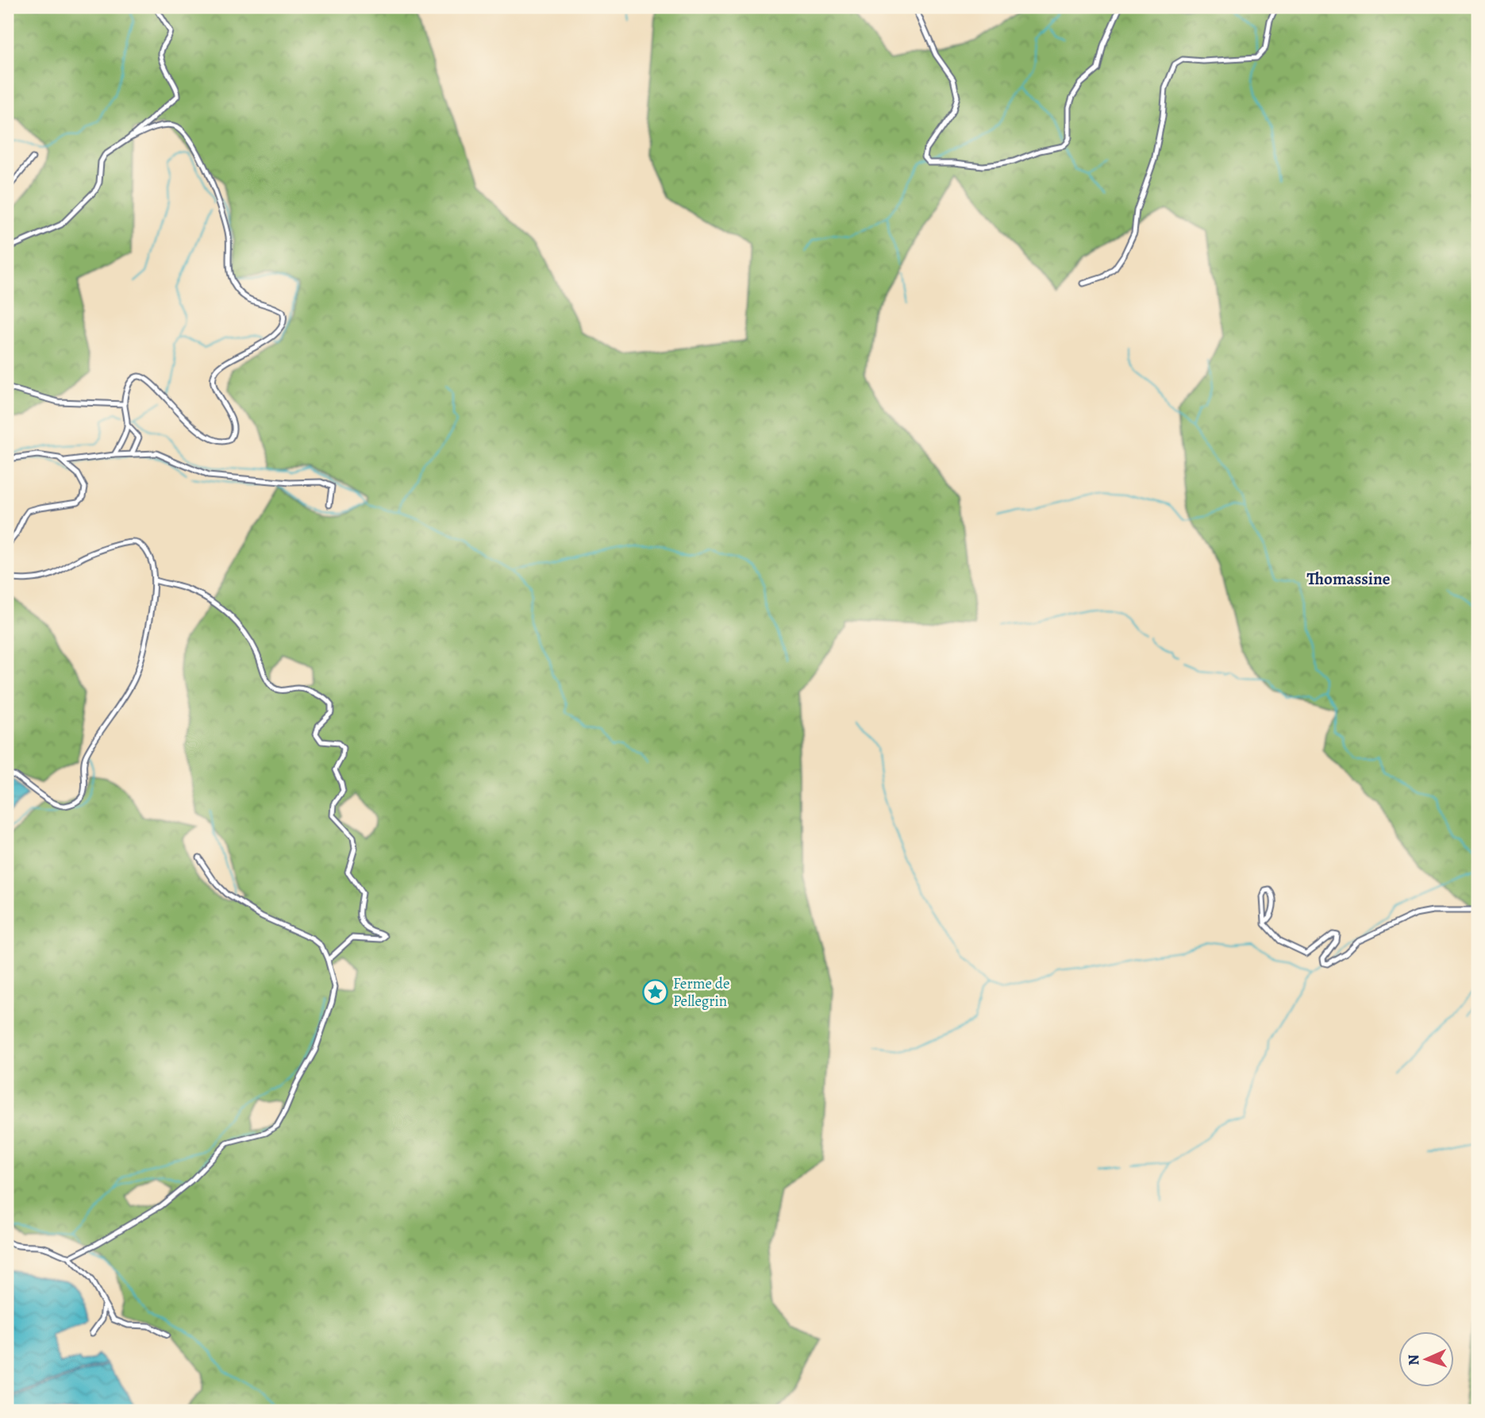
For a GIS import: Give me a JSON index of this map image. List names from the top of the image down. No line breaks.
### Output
{"districts":["Thomassine"],"places":{"place":["Ferme de Pellegrin"]},"north":"left"}
